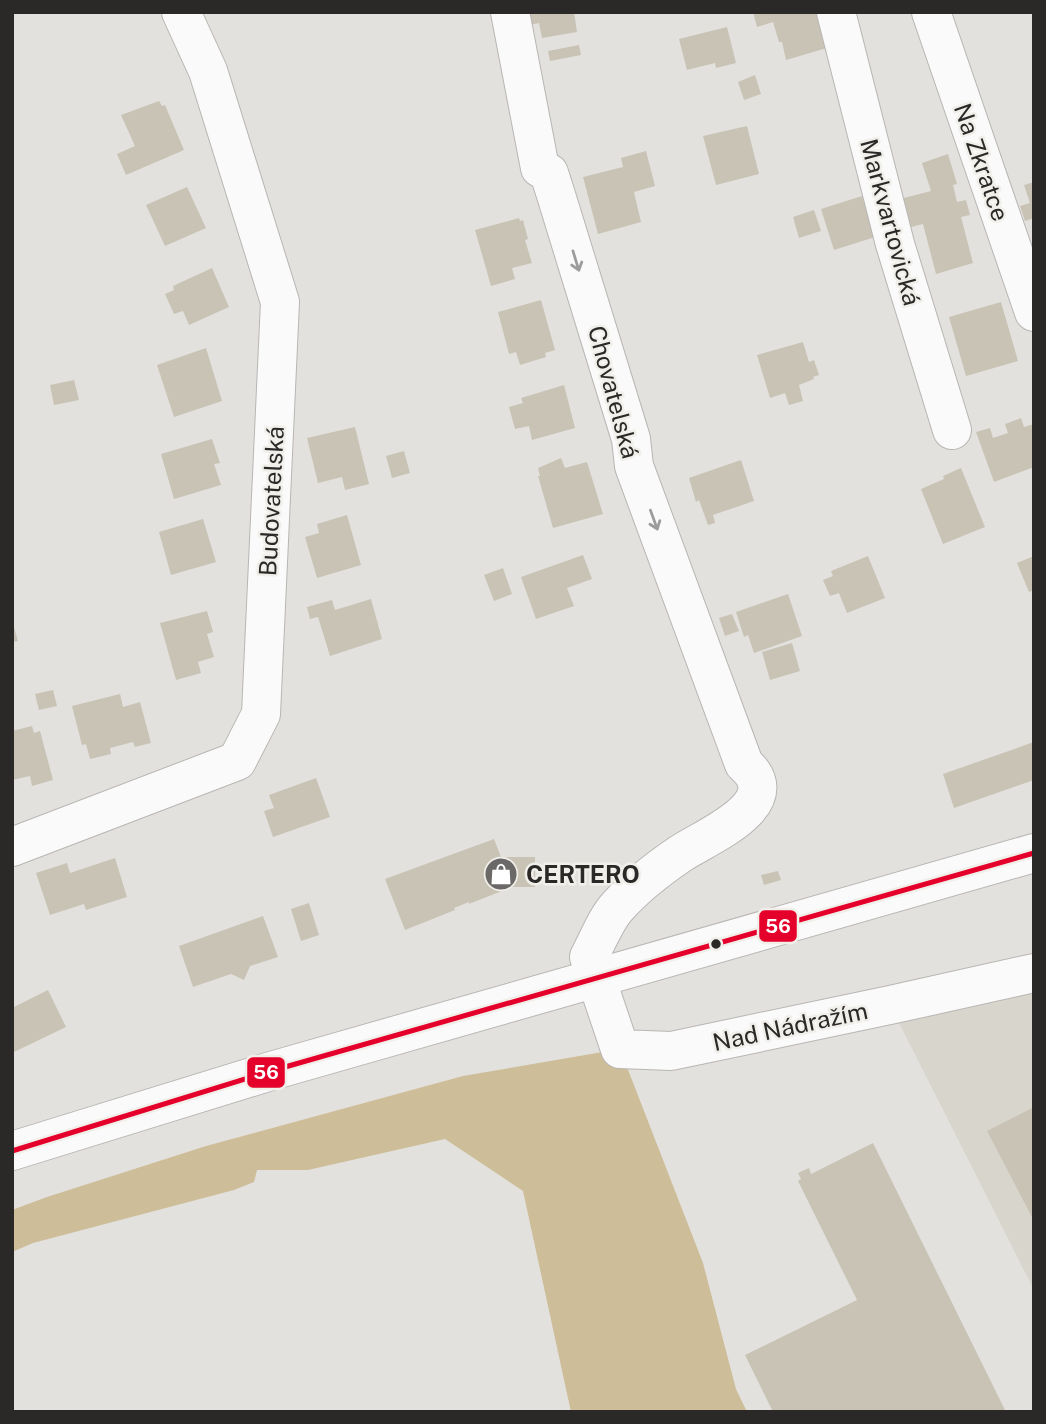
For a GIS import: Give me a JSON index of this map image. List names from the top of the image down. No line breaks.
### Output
{"streets":{"street":["Na Zkratce","Markvartovická","Chovatelská","Budovatelská","Nad Nádražím"]},"crossings":[["Chovatelská","Nad Nádražím"]],"one_way":["Chovatelská"],"places":{"shop":["CERTERO"]},"lines":["transit line 56"]}
